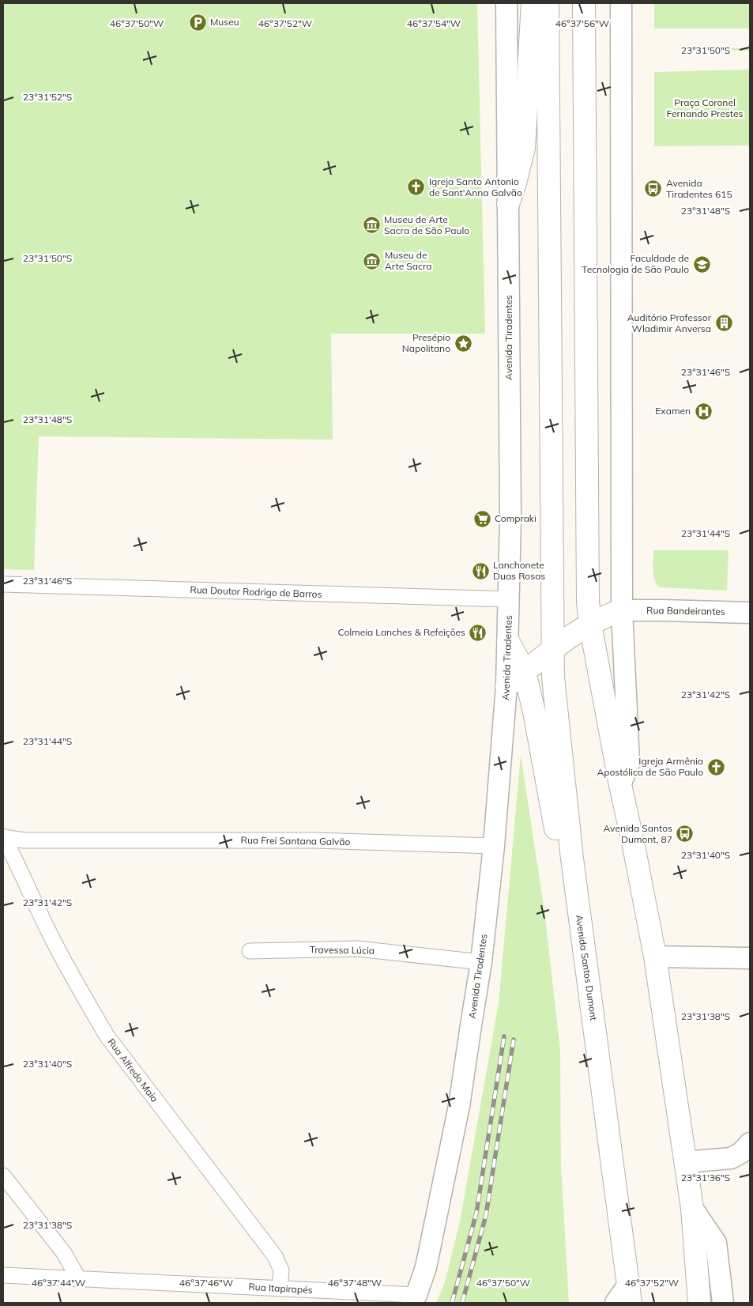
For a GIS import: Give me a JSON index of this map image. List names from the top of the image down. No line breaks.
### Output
{"streets":{"highway":["Avenida Santos Dumont"],"main road":["Avenida Tiradentes","Rua Bandeirantes"],"street":["Rua Doutor Rodrigo de Barros","Rua Frei Santana Galvão","Travessa Lúcia","Rua Alfredo Maia","Rua Itapirapés"]},"crossings":[["Avenida Tiradentes","Rua Doutor Rodrigo de Barros"],["Avenida Tiradentes","Rua Frei Santana Galvão"],["Avenida Tiradentes","Travessa Lúcia"],["Avenida Tiradentes","Rua Itapirapés"],["Rua Frei Santana Galvão","Rua Alfredo Maia"],["Rua Alfredo Maia","Rua Itapirapés"]],"parks":["Praça Coronel Fernando Prestes"],"places":{"parking":["Museu"],"church":["Igreja Santo Antonio de Sant'Anna Galvão","Igreja Armênia Apostólica de São Paulo"],"bus stop":["Avenida Tiradentes 615","Avenida Santos Dumont, 87"],"museum":["Museu de Arte Sacra de São Paulo","Museu de Arte Sacra"],"school or university":["Faculdade de Tecnologia de São Paulo"],"building":["Auditório Professor Wladimir Anversa"],"place":["Presépio Napolitano"],"hospital":["Examen"],"supermarket":["Compraki"],"restaurant":["Lanchonete Duas Rosas","Colmeia Lanches & Refeições"]},"coordinates":["46°37'50\"W","46°37'52\"W","46°37'54\"W","46°37'56\"W","23°31'50\"S","23°31'52\"S","23°31'48\"S","23°31'46\"S","23°31'44\"S","23°31'42\"S","23°31'40\"S","23°31'38\"S","23°31'36\"S","46°37'44\"W","46°37'46\"W","46°37'48\"W"]}
